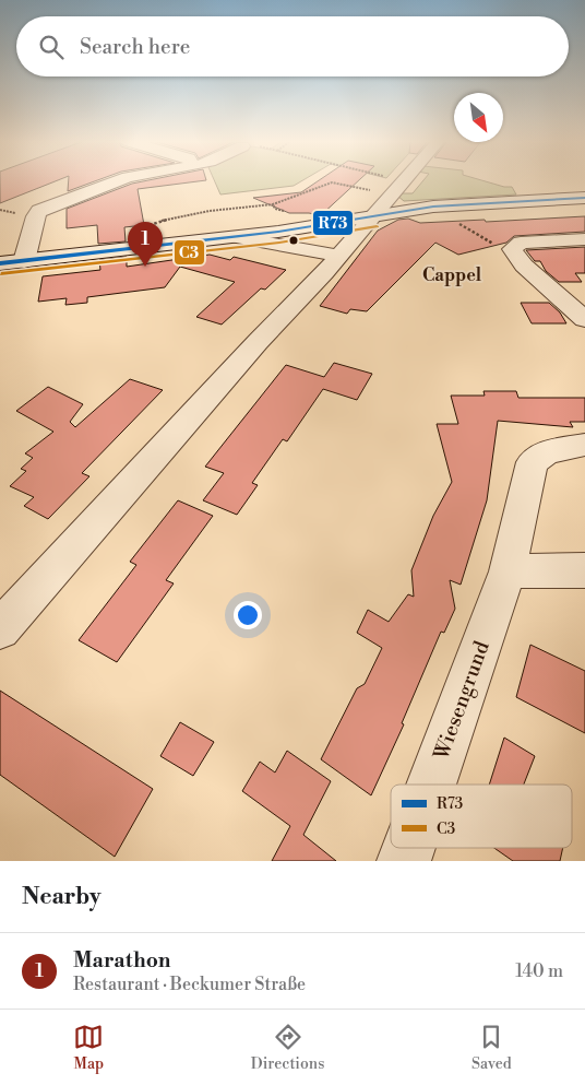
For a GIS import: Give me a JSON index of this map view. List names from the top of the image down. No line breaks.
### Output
{"streets":{"street":["Wiesengrund"]},"districts":["Cappel"],"lines":["transit line R73","transit line C3"],"legend":["R73","C3"],"north":"bottom right","page":{"search":"Search here","pins":"1","heading":"Nearby","list":[{"mark":"1","name":"Marathon","note":"Restaurant · Beckumer Straße","value":"140 m"}],"nav":["Map","Directions","Saved"]}}
